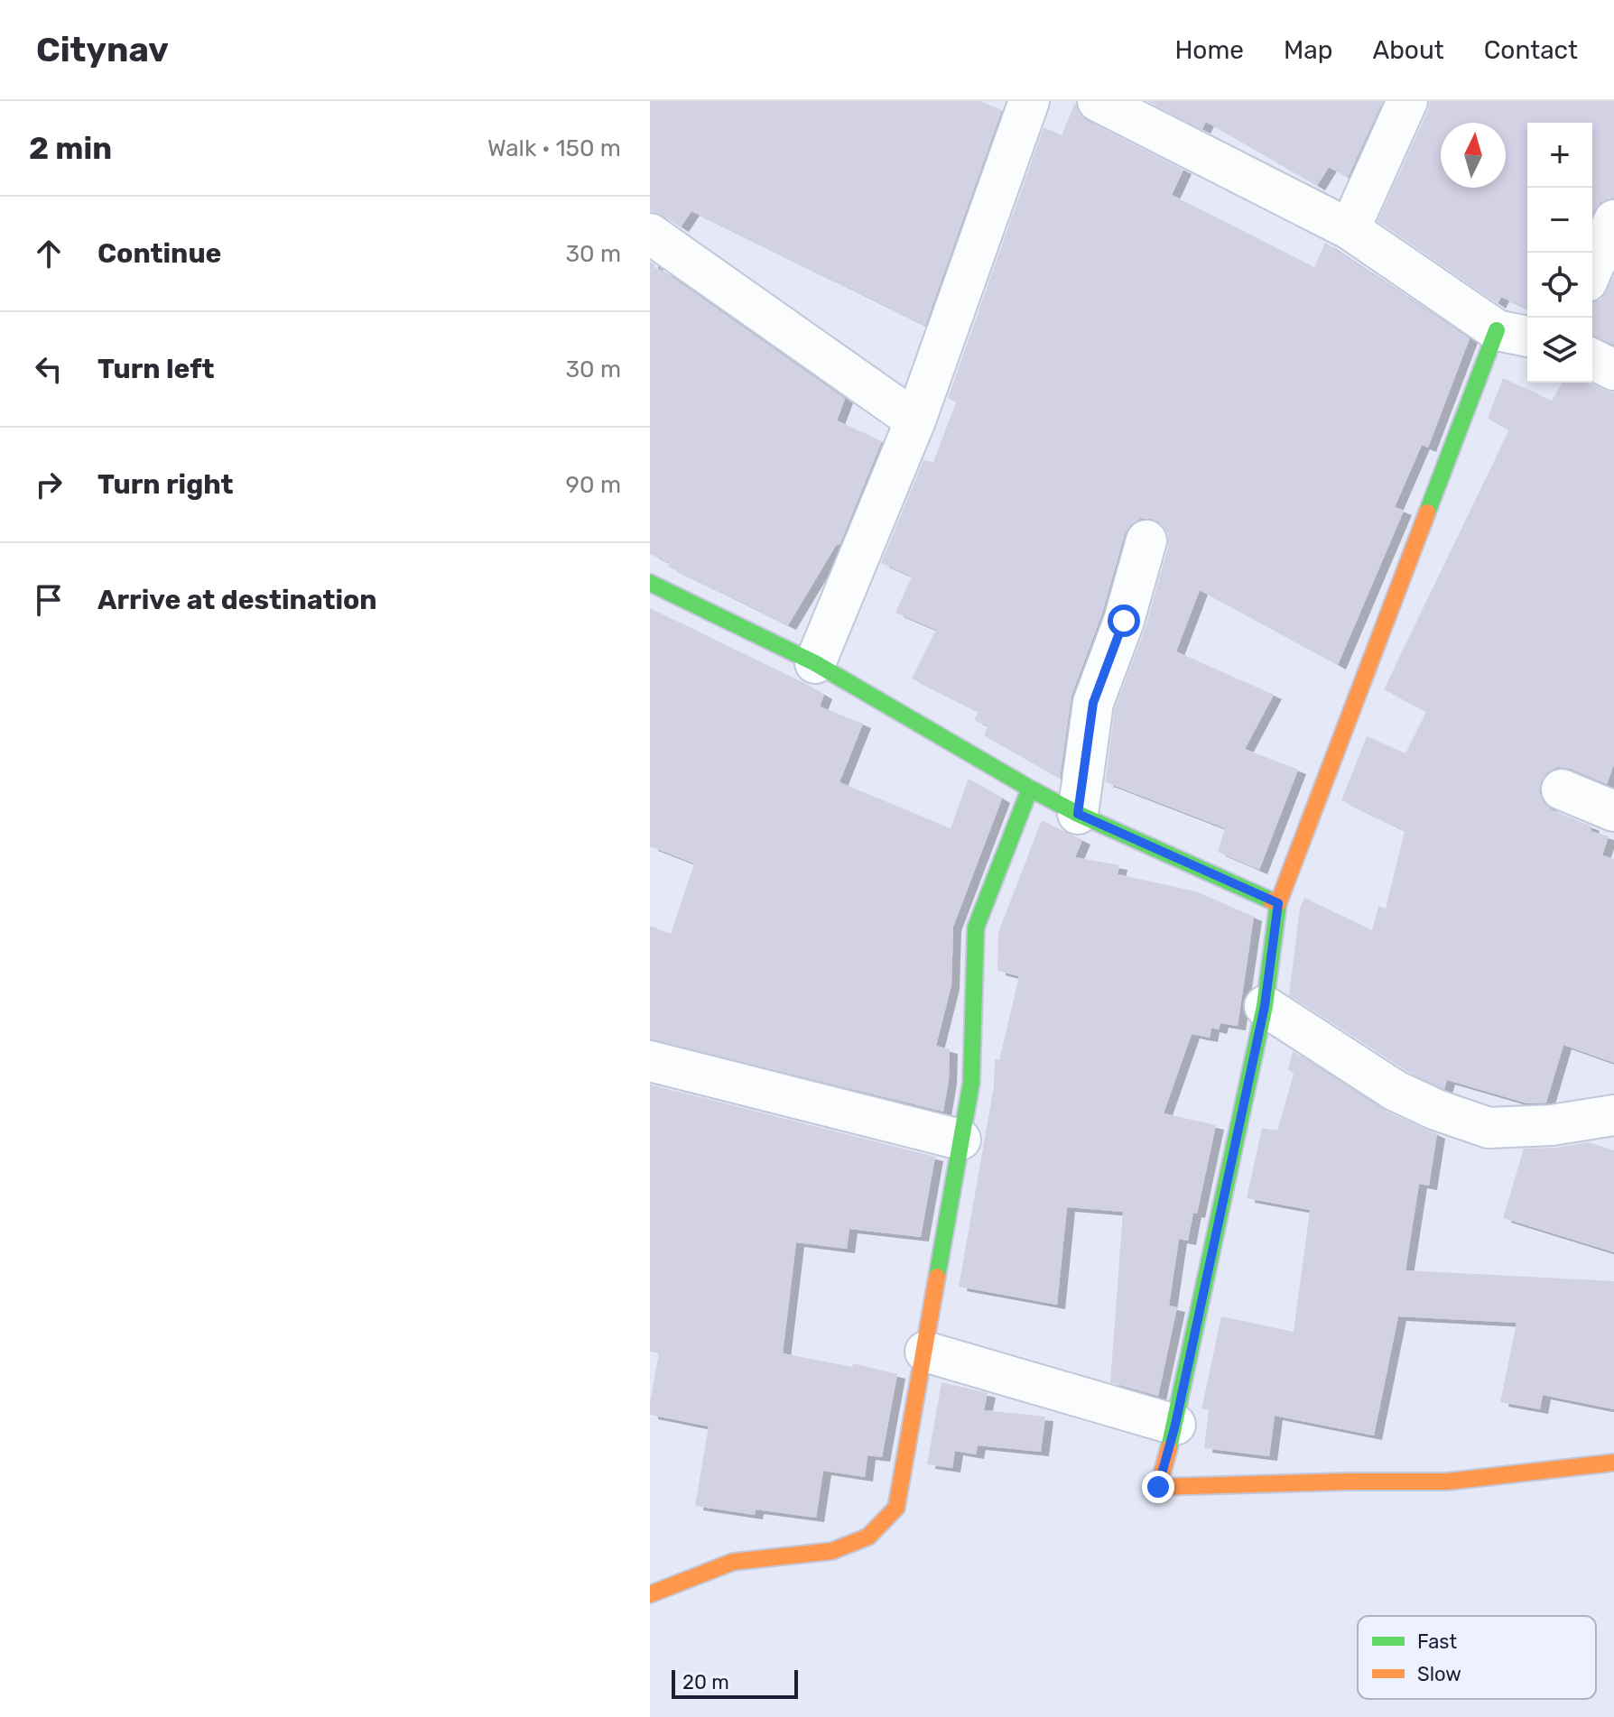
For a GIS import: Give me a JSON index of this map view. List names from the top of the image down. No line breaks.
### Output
{"legend":["Fast","Slow"],"scale_bar":"20 m","north":"top","page":{"header":"Citynav","nav":["Home","Map","About","Contact"],"heading":["2 min","Walk · 150 m"],"map_buttons":["+","−"],"list":[["Continue","30 m"],["Turn left","30 m"],["Turn right","90 m"],"Arrive at destination"],"scale":"20 m"}}
